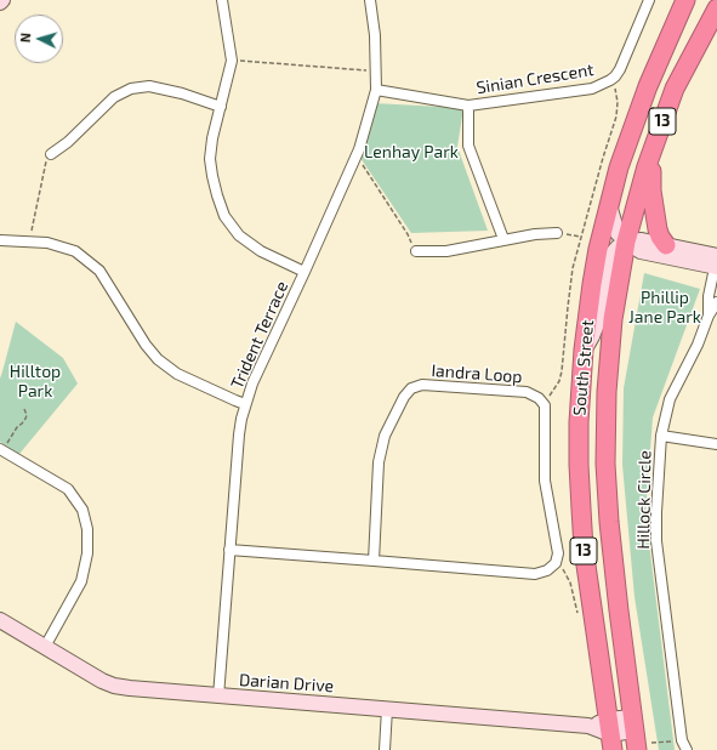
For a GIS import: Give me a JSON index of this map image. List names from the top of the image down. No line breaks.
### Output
{"streets":{"highway":["13","South Street"],"street":["Sinian Crescent","Trident Terrace","Iandra Loop","Hillock Circle","Darian Drive"]},"crossings":[["Sinian Crescent","Trident Terrace"],["Trident Terrace","Darian Drive"],["South Street","Darian Drive"]],"parks":["Lenhay Park","Phillip Jane Park","Hilltop Park"],"north":"left"}
